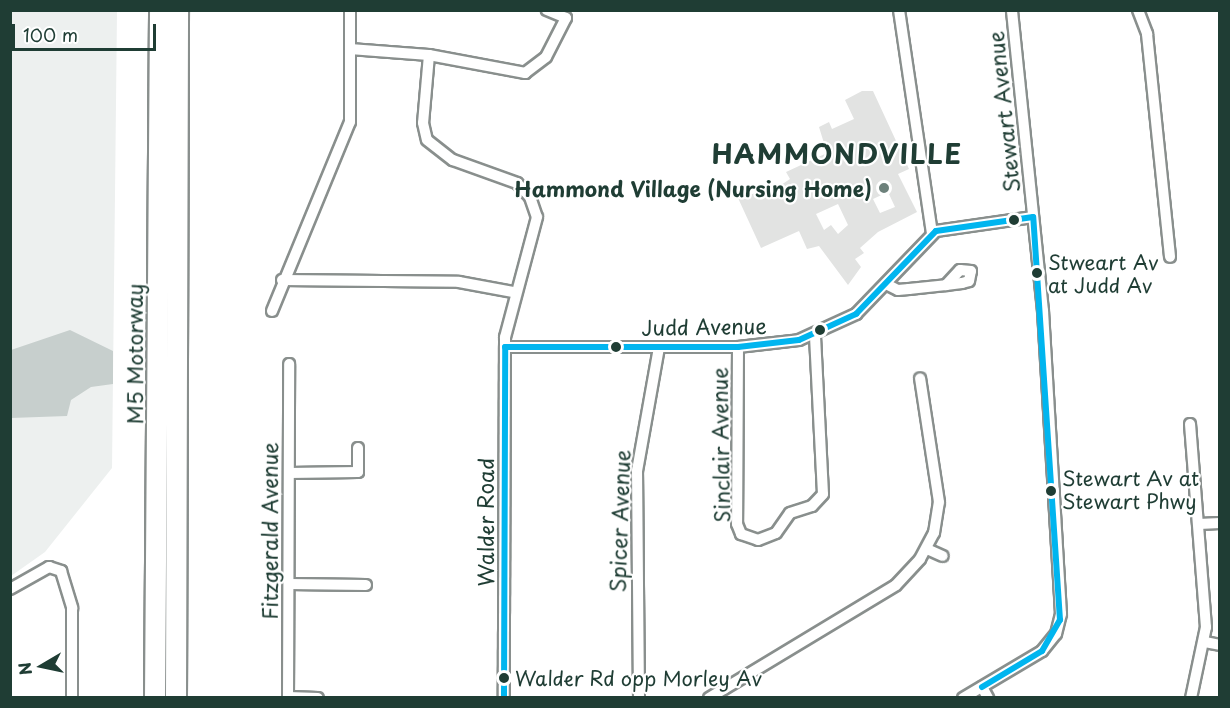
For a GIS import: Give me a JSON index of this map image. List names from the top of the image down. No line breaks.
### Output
{"streets":{"highway":["M5 Motorway"],"street":["Stewart Avenue","Judd Avenue","Sinclair Avenue","Spicer Avenue","Walder Road","Fitzgerald Avenue"]},"crossings":[["Stewart Avenue","Judd Avenue"],["Judd Avenue","Sinclair Avenue"],["Judd Avenue","Spicer Avenue"],["Judd Avenue","Walder Road"]],"districts":["HAMMONDVILLE"],"places":["Hammond Village (Nursing Home)","Stweart Av at Judd Av","Stewart Av at Stewart Phwy","Walder Rd opp Morley Av"],"scale_bar":"100 m","north":"left"}
